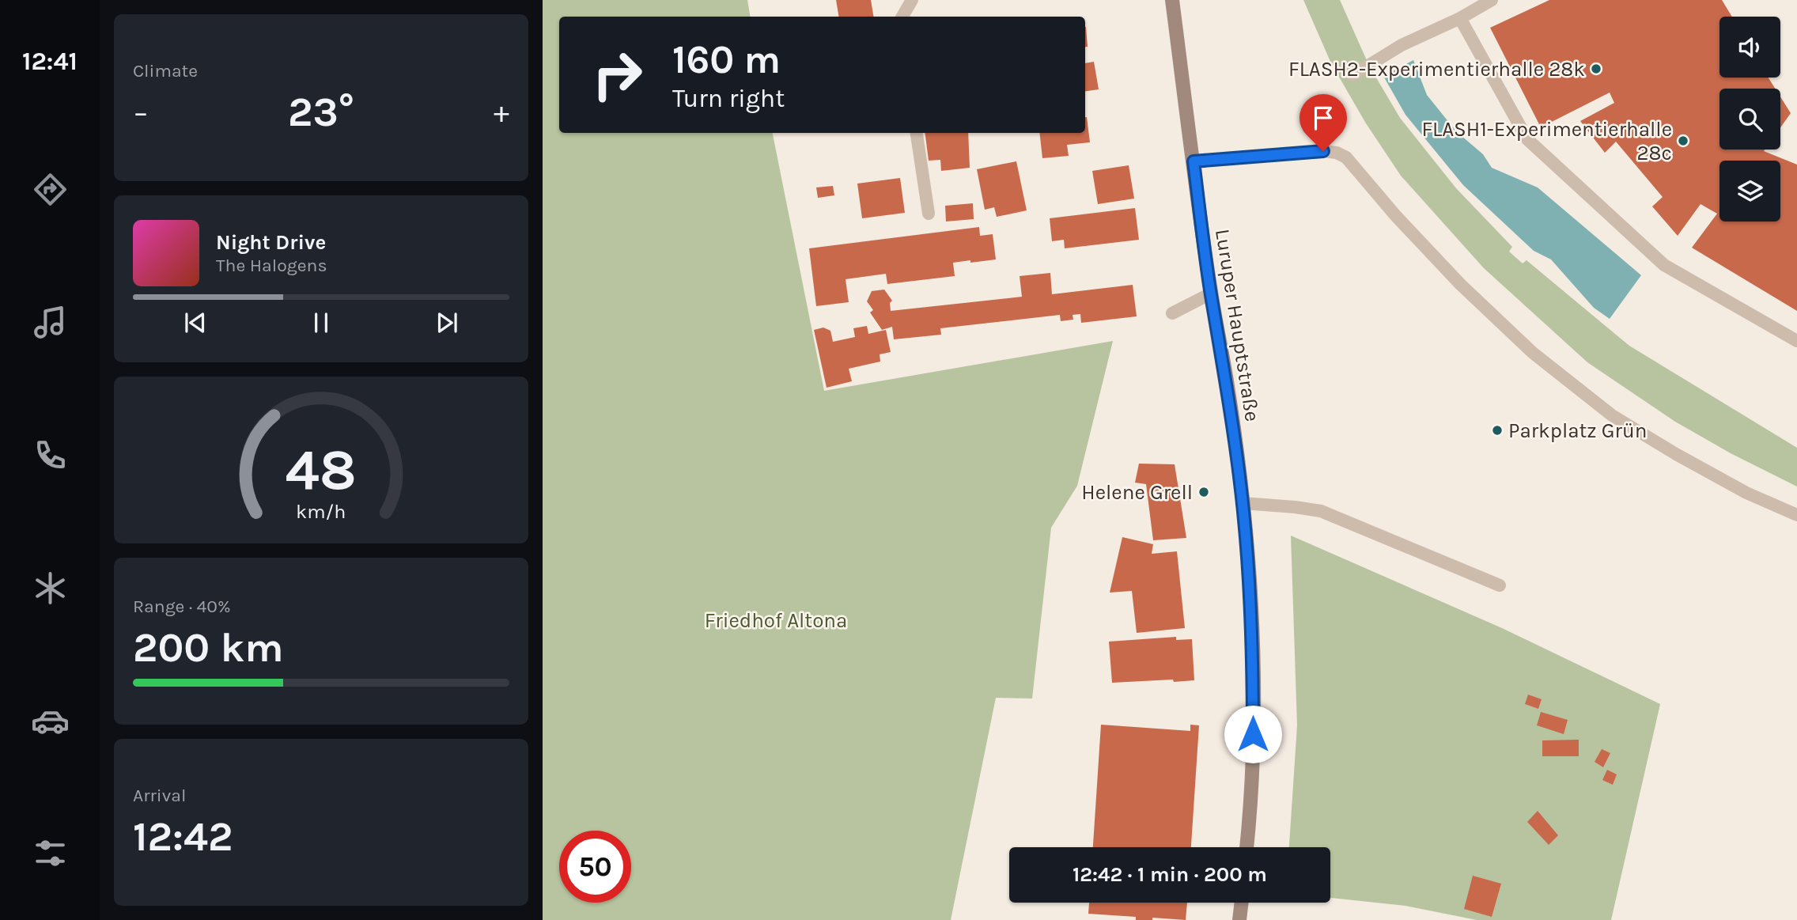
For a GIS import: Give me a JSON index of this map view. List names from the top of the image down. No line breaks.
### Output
{"streets":{"main road":["Luruper Hauptstraße"]},"parks":["Friedhof Altona"],"places":["FLASH2-Experimentierhalle 28k","FLASH1-Experimentierhalle 28c","Parkplatz Grün","Helene Grell"],"page":{"tabs":"12:41","tile":["Climate",["Range · 40%","200 km"],["Arrival","12:42"]],"turn":["160 m","Turn right"],"heat":["−","23°","+"],"song":["Night Drive","The Halogens"],"limit":"50","trip":"12:42 · 1 min · 200 m","gauge":["48","km/h"]}}
